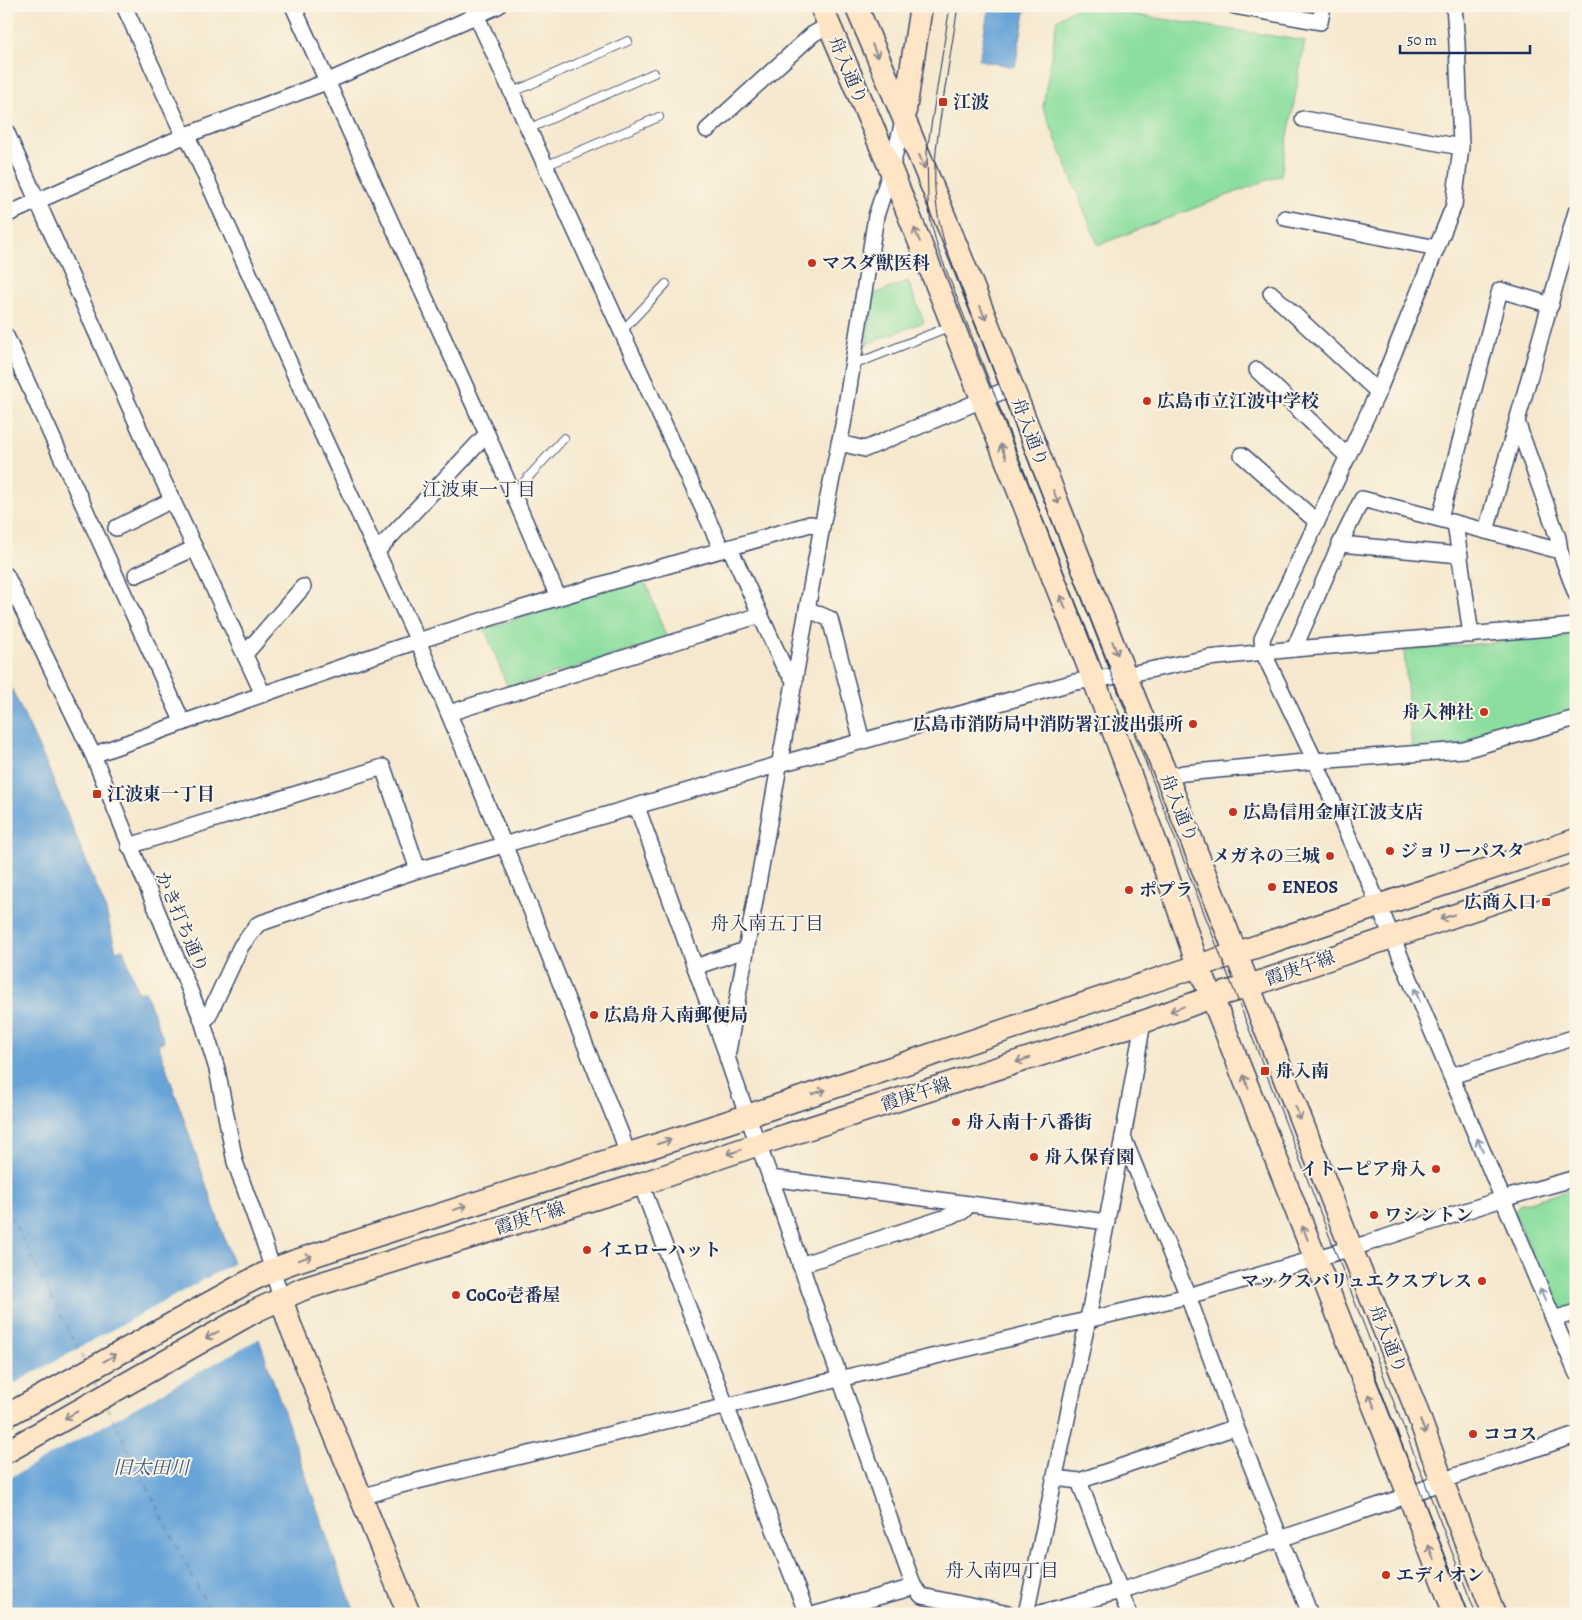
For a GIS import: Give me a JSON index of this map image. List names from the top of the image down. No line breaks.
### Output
{"streets":{"street":["舟入通り","かき打ち通り","霞庚午線"]},"crossings":[["舟入通り","霞庚午線"],["かき打ち通り","霞庚午線"]],"districts":["江波東一丁目","舟入南五丁目","舟入南四丁目"],"water":["旧太田川"],"places":{"transit":["江波","江波東一丁目","広商入口","舟入南"],"other":["マスダ獣医科","広島市立江波中学校","舟入神社","広島市消防局中消防署江波出張所","広島信用金庫江波支店","ジョリーパスタ","メガネの三城","ENEOS","ポプラ","広島舟入南郵便局","舟入南十八番街","舟入保育園","イトーピア舟入","ワシントン","イエローハット","マックスバリュエクスプレス","CoCo壱番屋","ココス","エディオン"]},"scale_bar":"50 m"}
